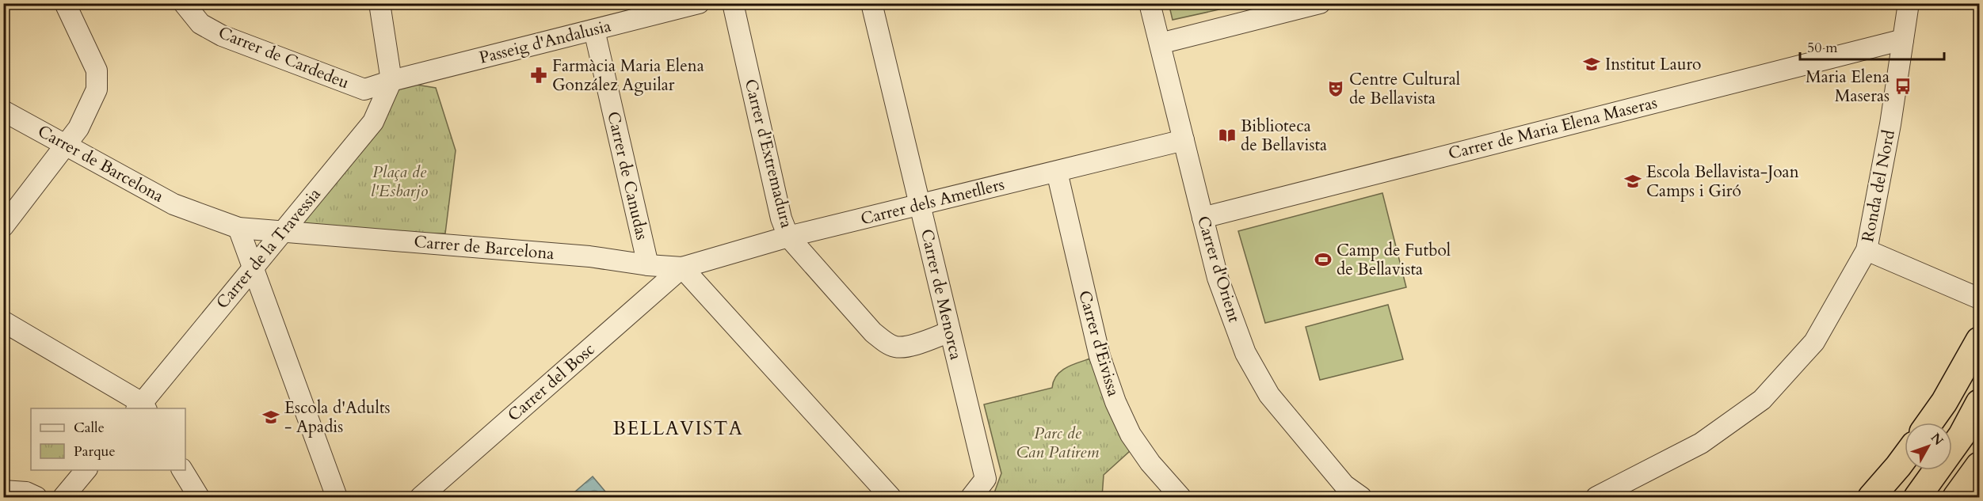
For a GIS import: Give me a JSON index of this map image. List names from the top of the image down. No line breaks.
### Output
{"streets":{"street":["Passeig d'Andalusia","Carrer de Cardedeu","Carrer de Maria Elena Maseras","Carrer d'Extremadura","Carrer de Barcelona","Carrer de Canudas","Ronda del Nord","Carrer dels Ametllers","Carrer de la Travessia","Carrer d'Orient","Carrer de Menorca","Carrer d'Eivissa","Carrer del Bosc"]},"crossings":[["Passeig d'Andalusia","Carrer de Cardedeu"],["Passeig d'Andalusia","Carrer de Canudas"],["Passeig d'Andalusia","Carrer de la Travessia"],["Carrer de Cardedeu","Carrer de la Travessia"],["Carrer de Maria Elena Maseras","Ronda del Nord"],["Carrer de Maria Elena Maseras","Carrer d'Orient"],["Carrer d'Extremadura","Carrer dels Ametllers"],["Carrer d'Extremadura","Carrer de Menorca"],["Carrer de Barcelona","Carrer de Canudas"],["Carrer de Barcelona","Carrer dels Ametllers"],["Carrer de Barcelona","Carrer de la Travessia"],["Carrer de Barcelona","Carrer del Bosc"],["Carrer dels Ametllers","Carrer d'Orient"],["Carrer dels Ametllers","Carrer de Menorca"],["Carrer dels Ametllers","Carrer d'Eivissa"],["Carrer dels Ametllers","Carrer del Bosc"]],"districts":["BELLAVISTA"],"parks":["Plaça de l'Esbarjo","Parc de Can Patirem"],"places":{"school or university":["Institut Lauro","Escola Bellavista-Joan Camps i Giró","Escola d'Adults - Apadis"],"pharmacy":["Farmàcia Maria Elena González Aguilar"],"bus stop":["Maria Elena Maseras"],"theatre":["Centre Cultural de Bellavista"],"library":["Biblioteca de Bellavista"],"sports":["Camp de Futbol de Bellavista"]},"legend":["Calle","Parque"],"scale_bar":"50 m","north":"top right"}
